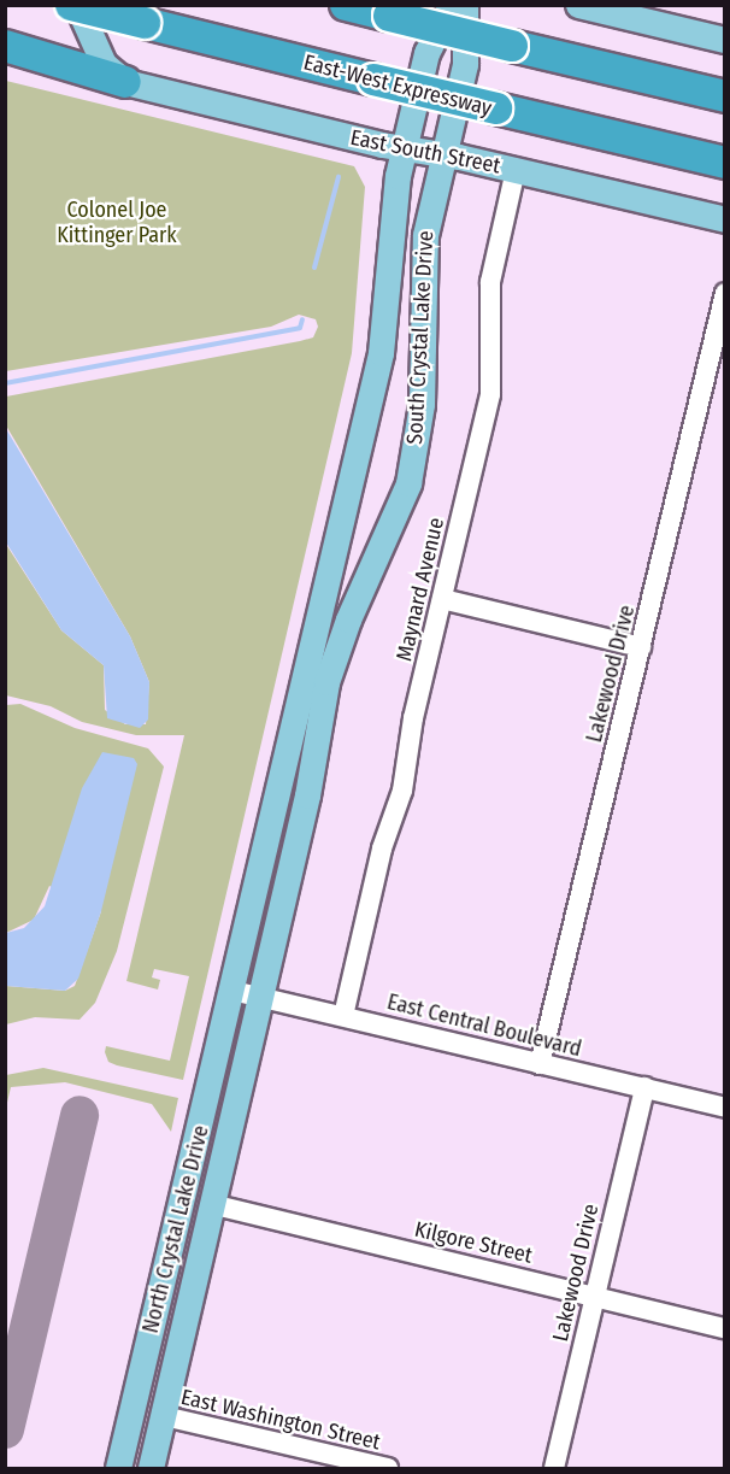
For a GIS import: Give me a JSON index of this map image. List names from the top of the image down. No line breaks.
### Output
{"streets":{"highway":["East-West Expressway"],"main road":["East South Street","South Crystal Lake Drive","North Crystal Lake Drive"],"street":["Maynard Avenue","Lakewood Drive","East Central Boulevard","Kilgore Street","East Washington Street"]},"crossings":[["East South Street","South Crystal Lake Drive"],["East South Street","Maynard Avenue"],["South Crystal Lake Drive","East Central Boulevard"],["South Crystal Lake Drive","North Crystal Lake Drive"],["Maynard Avenue","East Central Boulevard"],["Lakewood Drive","East Central Boulevard"],["Lakewood Drive","Kilgore Street"],["East Central Boulevard","North Crystal Lake Drive"],["North Crystal Lake Drive","Kilgore Street"],["North Crystal Lake Drive","East Washington Street"]],"parks":["Colonel Joe Kittinger Park"]}
